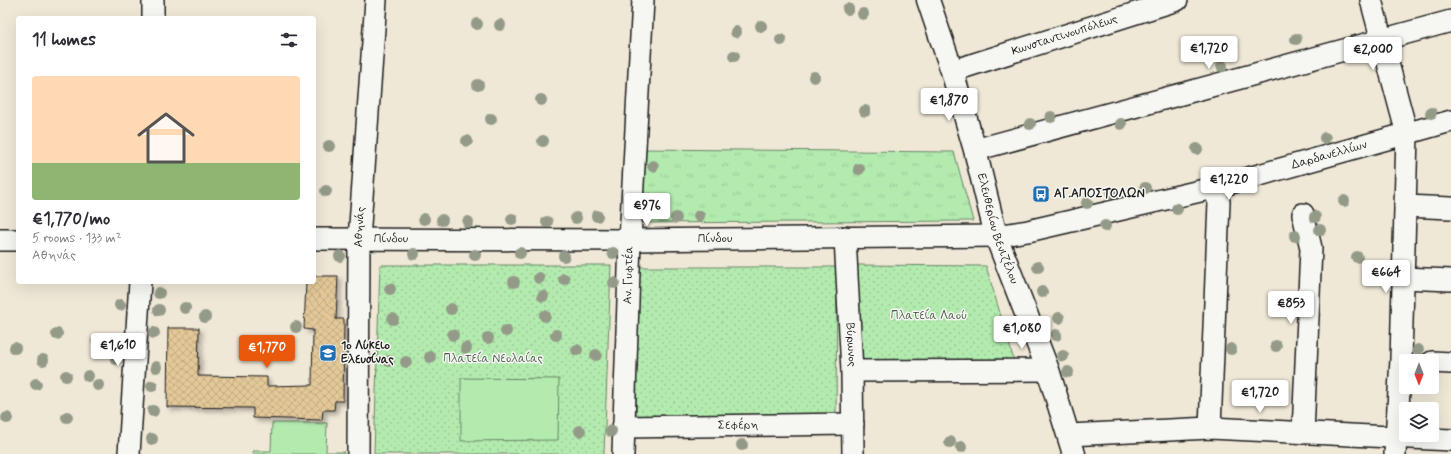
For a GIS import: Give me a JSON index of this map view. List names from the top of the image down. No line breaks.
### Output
{"streets":{"main road":["Ελευθερίου Βενιζέλου"],"street":["Κωνσταντινουπόλεως","Δαρδανελλίων","Αθηνάς","Πίνδου","Αν. Γυφτέα","Βύρωνος","Σεφέρη"]},"crossings":[["Κωνσταντινουπόλεως","Ελευθερίου Βενιζέλου"],["Δαρδανελλίων","Ελευθερίου Βενιζέλου"],["Δαρδανελλίων","Πίνδου"],["Αθηνάς","Πίνδου"],["Ελευθερίου Βενιζέλου","Πίνδου"],["Πίνδου","Αν. Γυφτέα"],["Πίνδου","Βύρωνος"],["Αν. Γυφτέα","Σεφέρη"],["Βύρωνος","Σεφέρη"]],"parks":["Πλατεία Λαού","Πλατεία Νεολαίας"],"places":{"bus stop":["ΑΓ.ΑΠΟΣΤΟΛΩΝ"],"school or university":["1ο Λύκειο Ελευσίνας"]},"north":"bottom","page":{"heading":"11 homes","price":["€1,720","€2,000","€1,870","€1,220","€976","€664","€853","€1,080","€1,610","€1,770","€1,720"],"list":[{"name":"€1,770/mo","note":"5 rooms · 133 m² · Αθηνάς"}]}}
